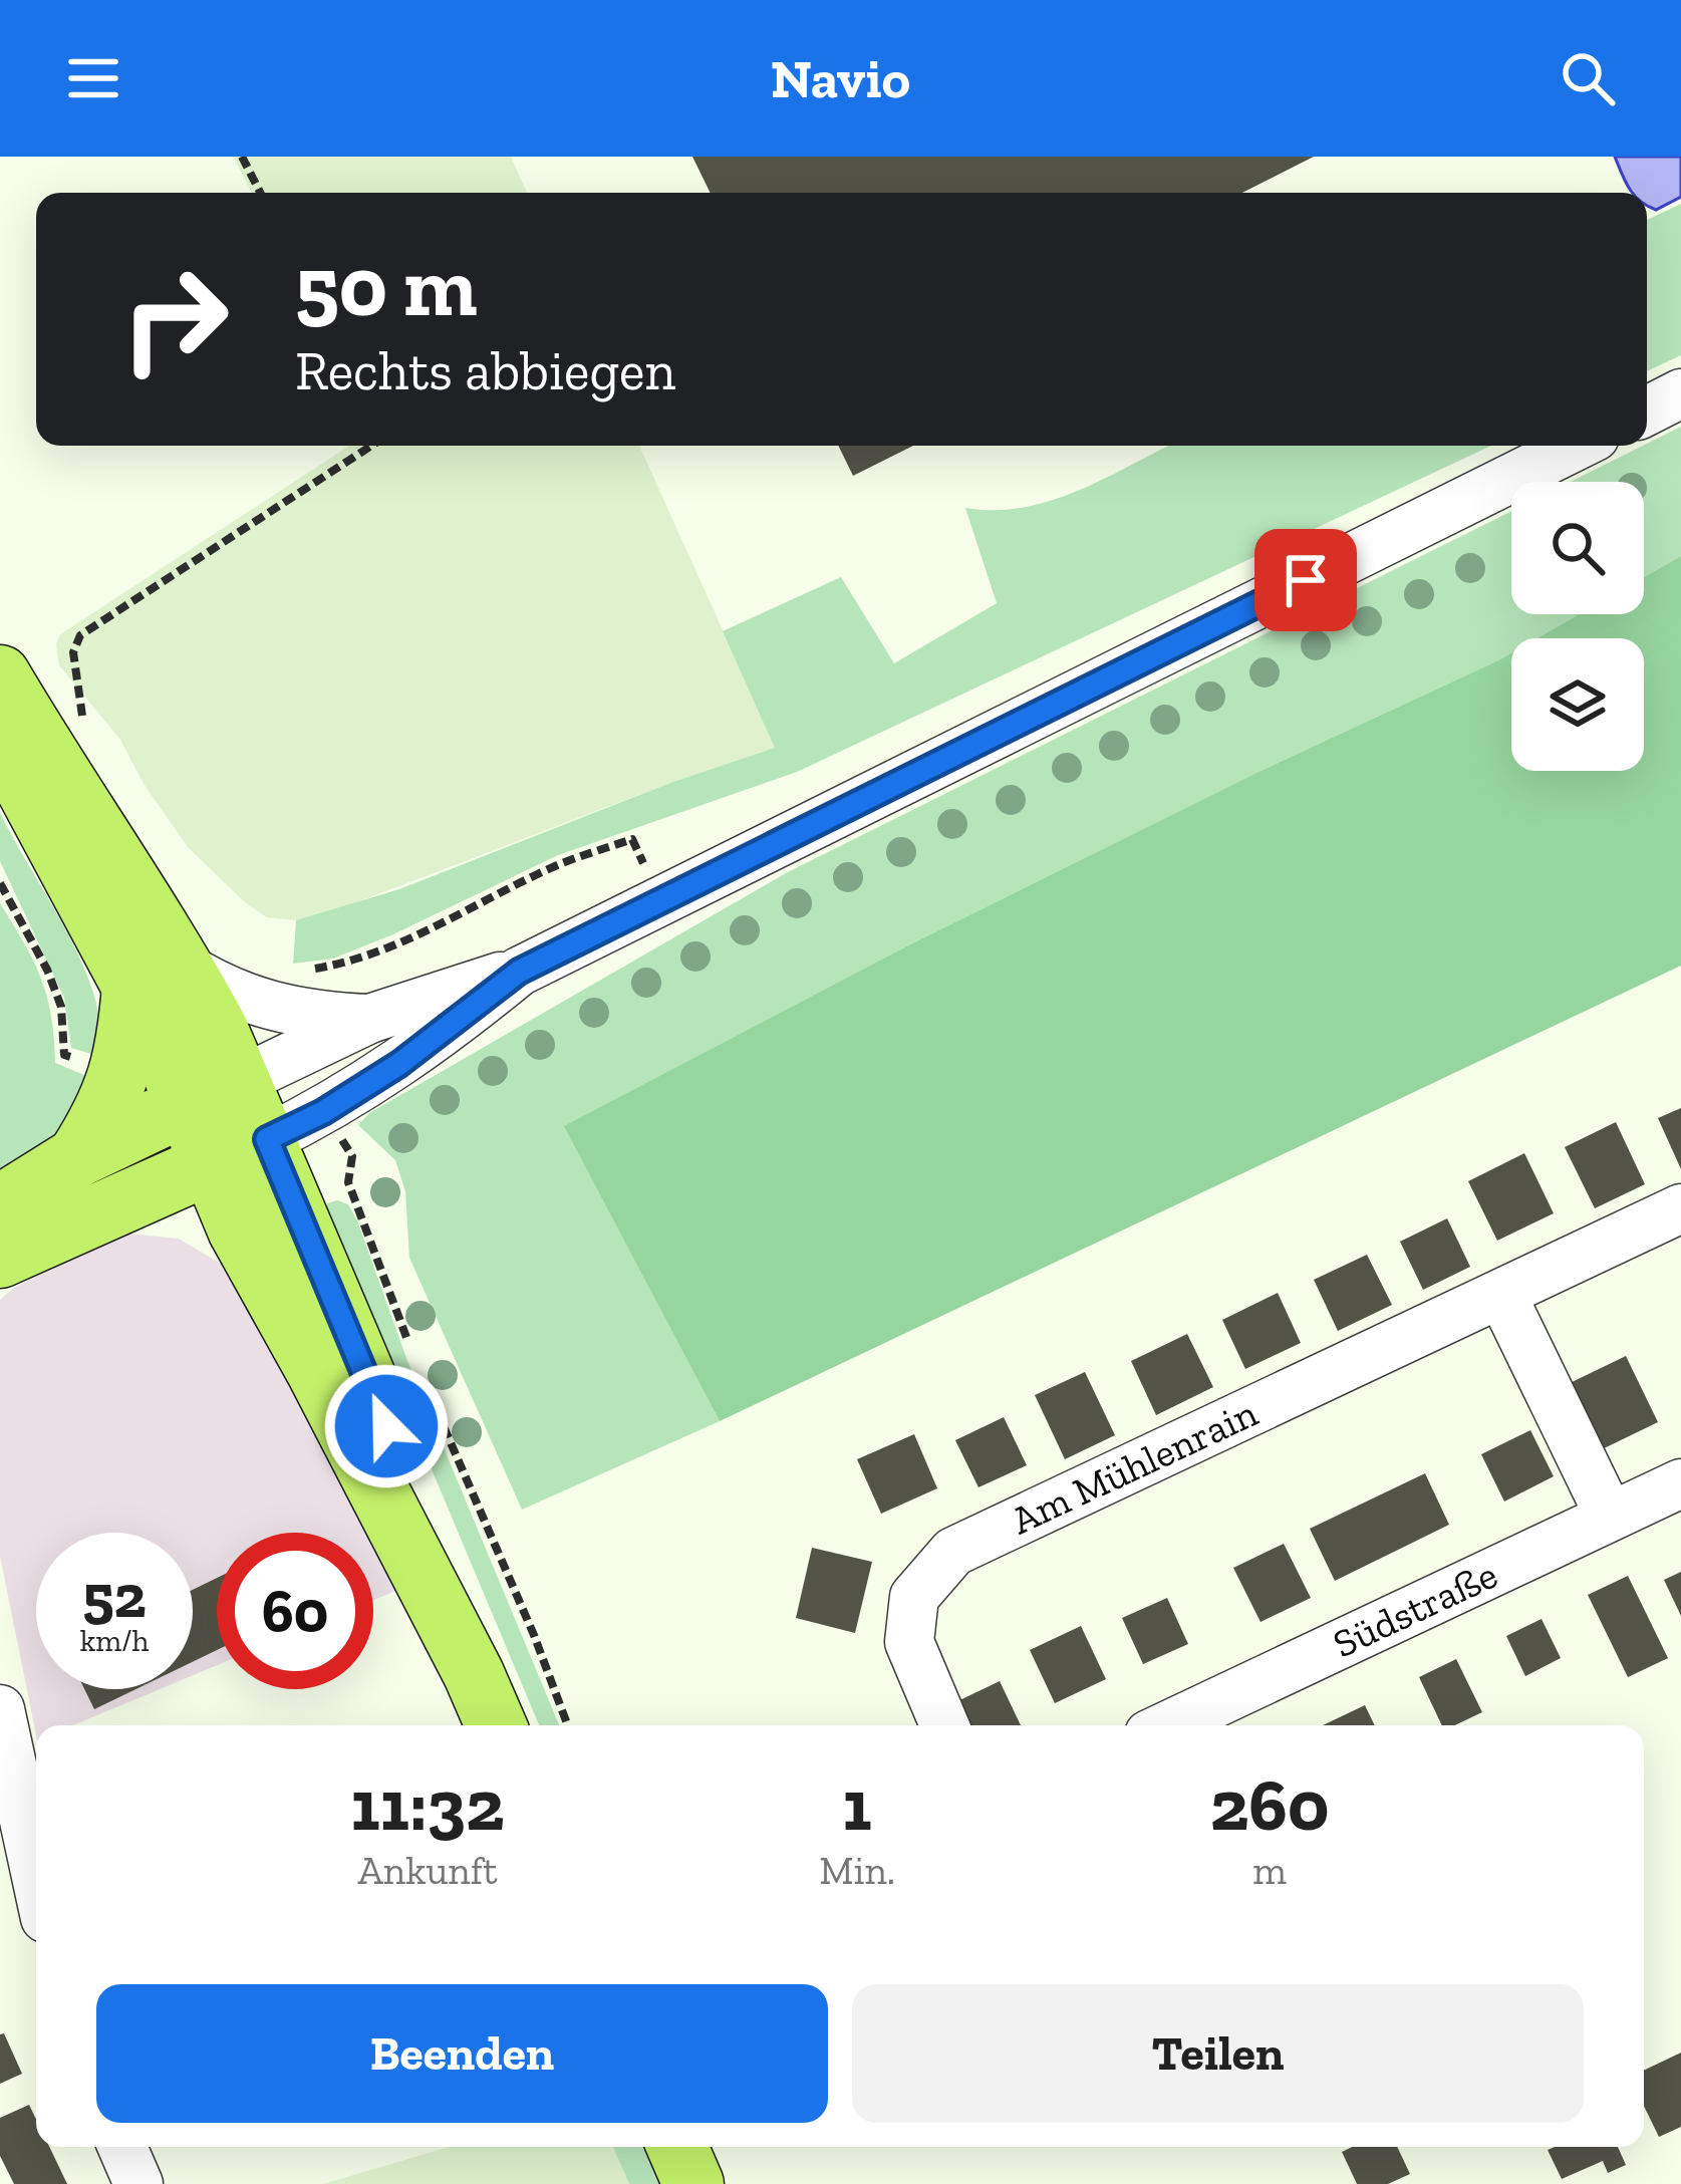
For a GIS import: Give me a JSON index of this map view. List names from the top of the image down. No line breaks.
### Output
{"streets":{"street":["Am Mühlenrain","Südstraße"]},"page":{"header":"Navio","turn":["50 m","Rechts abbiegen"],"speed":"52 km/h","limit":"60","eta":["11:32","Ankunft","1","Min.","260","m"],"buttons":["Beenden","Teilen"]}}
